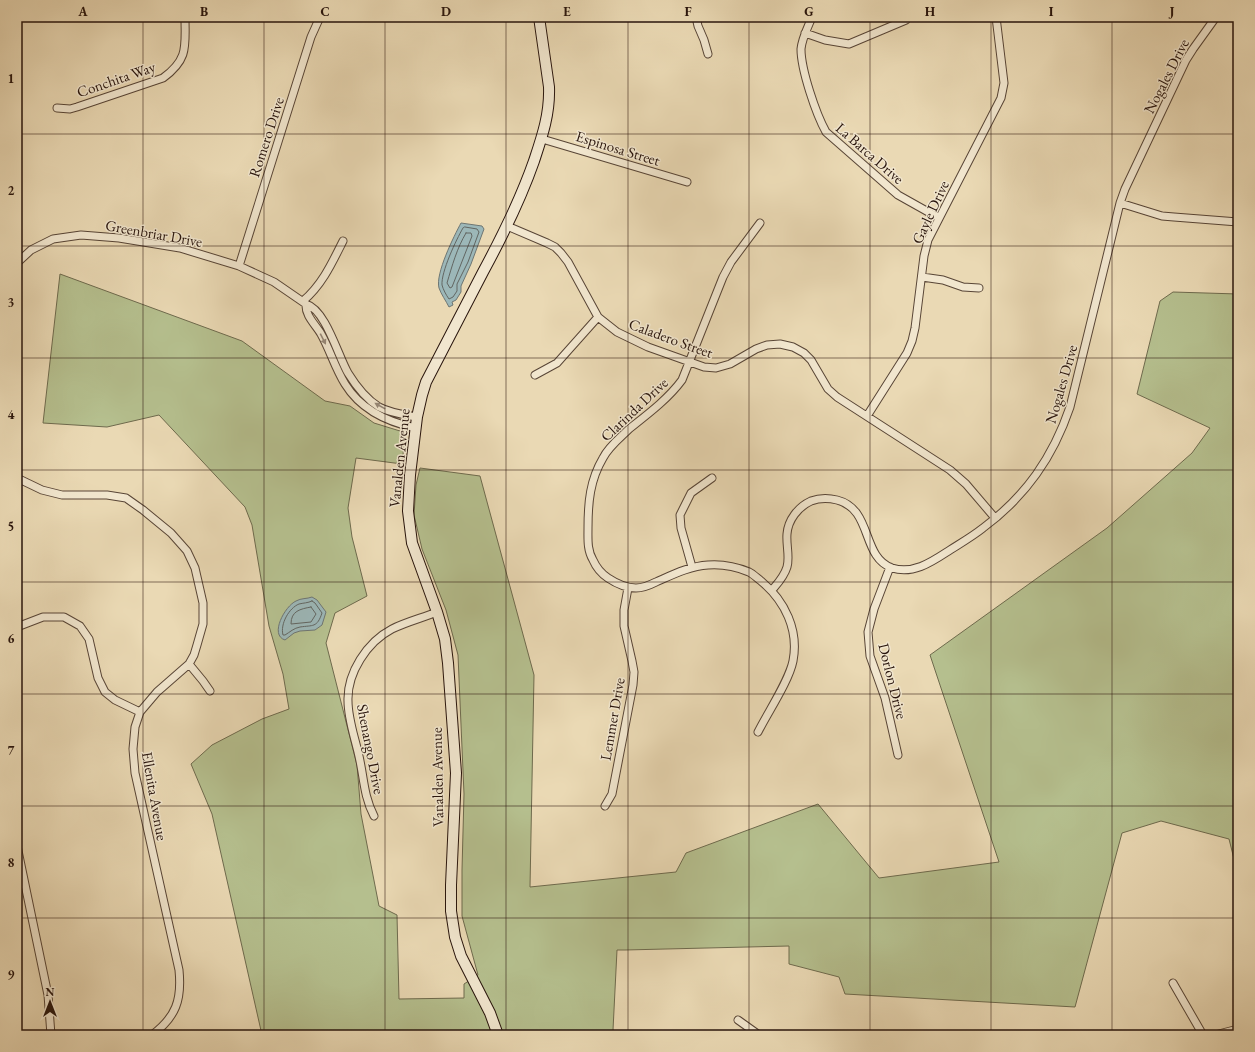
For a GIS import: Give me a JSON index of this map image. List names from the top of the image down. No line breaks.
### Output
{"streets":{"main road":["Vanalden Avenue"],"street":["Nogales Drive","Conchita Way","Romero Drive","Espinosa Street","La Barca Drive","Gayle Drive","Greenbriar Drive","Caladero Street","Clarinda Drive","Dorlon Drive","Lemmer Drive","Shenango Drive","Ellenita Avenue"]},"crossings":[["Nogales Drive","Caladero Street"],["Nogales Drive","Dorlon Drive"],["Romero Drive","Greenbriar Drive"],["Espinosa Street","Vanalden Avenue"],["La Barca Drive","Gayle Drive"],["Gayle Drive","Caladero Street"],["Caladero Street","Clarinda Drive"],["Caladero Street","Vanalden Avenue"],["Clarinda Drive","Lemmer Drive"],["Vanalden Avenue","Shenango Drive"]],"north":"top","grid":{"columns":["A","B","C","D","E","F","G","H","I","J"],"rows":["1","2","3","4","5","6","7","8","9"]}}
